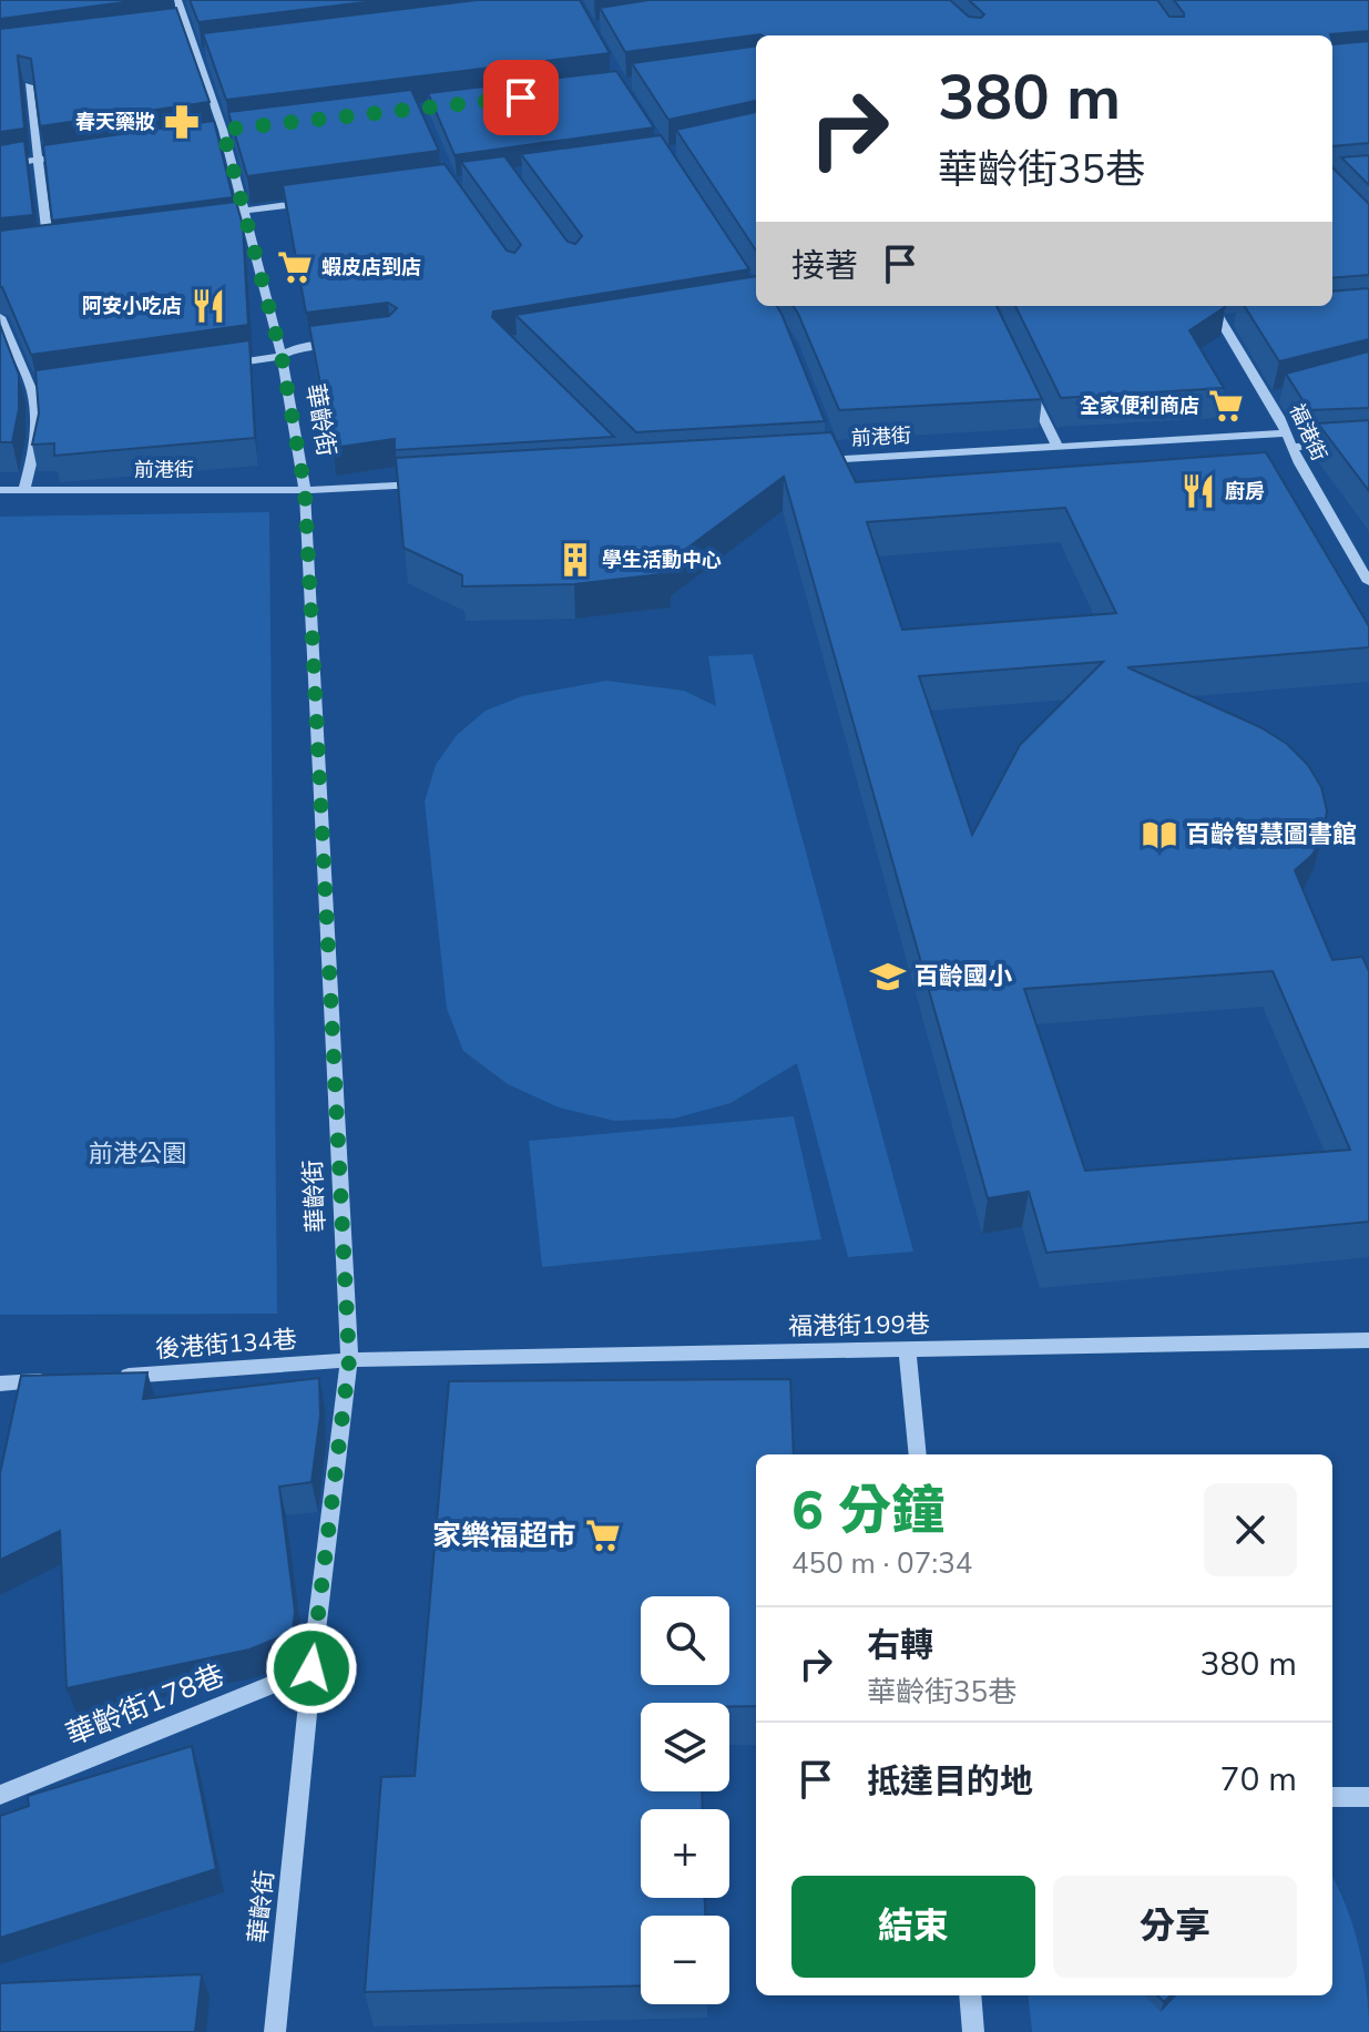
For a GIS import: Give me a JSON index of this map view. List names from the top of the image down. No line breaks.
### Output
{"streets":{"street":["華齡街","福港街","前港街","福港街199巷","後港街134巷","華齡街178巷"]},"crossings":[["華齡街","前港街"],["華齡街","福港街199巷"],["華齡街","後港街134巷"],["華齡街","華齡街178巷"],["福港街","前港街"],["福港街199巷","後港街134巷"]],"parks":["前港公園"],"places":{"pharmacy":["春天藥妝"],"supermarket":["蝦皮店到店","全家便利商店","家樂福超市"],"restaurant":["阿安小吃店","廚房"],"building":["學生活動中心"],"library":["百齡智慧圖書館"],"school or university":["百齡國小"]},"page":{"turn":["380 m","華齡街35巷"],"then":"接著","heading":["6 分鐘","450 m · 07:34"],"map_buttons":["+","−"],"list":[{"name":"右轉","note":"華齡街35巷","value":"380 m"},{"name":"抵達目的地","value":"70 m"}],"buttons":["結束","分享"]}}
